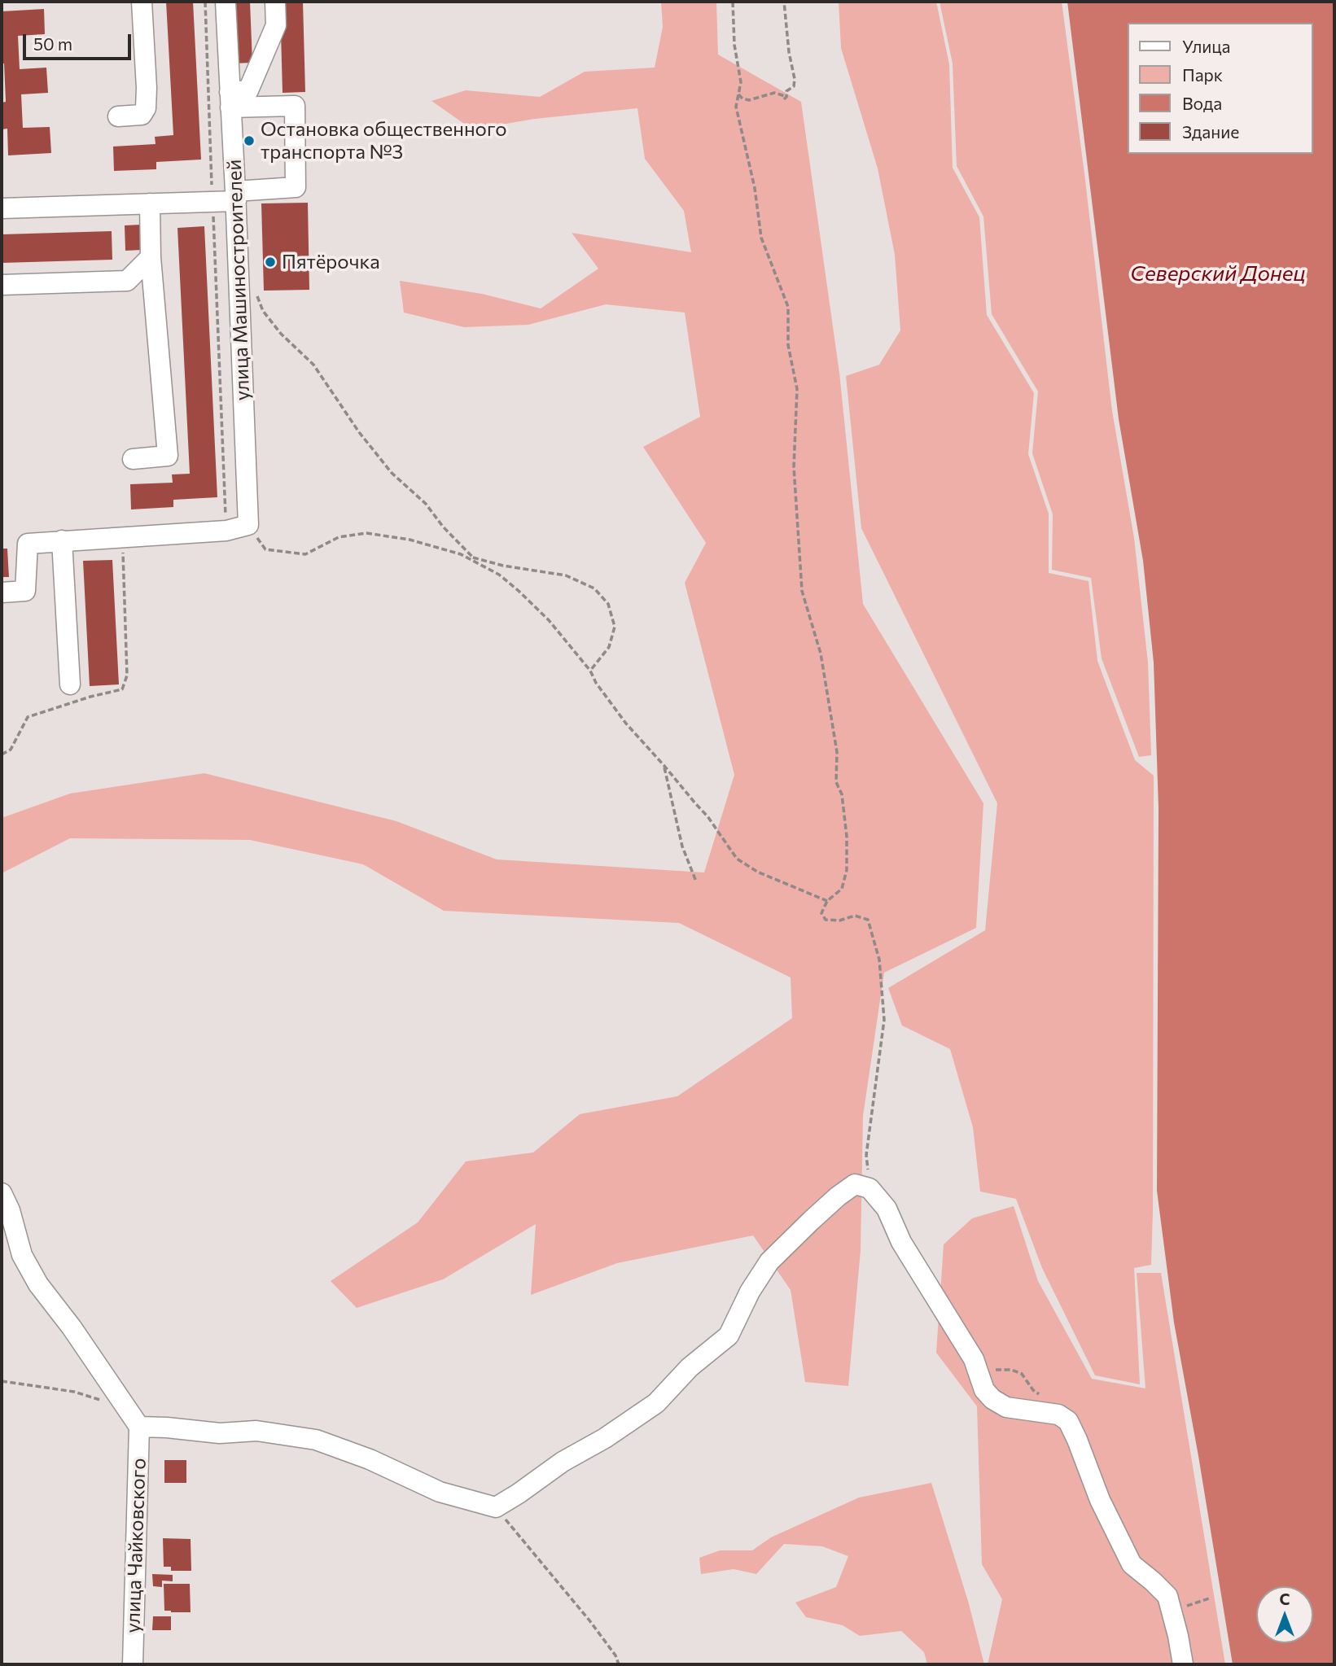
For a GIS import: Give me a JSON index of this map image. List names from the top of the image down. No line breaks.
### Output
{"streets":{"street":["улица Машиностроителей","улица Чайковского"]},"water":["Северский Донец"],"places":["Остановка общественного транспорта №3","Пятёрочка"],"legend":["Улица","Парк","Вода","Здание"],"scale_bar":"50 m","north":"top"}
